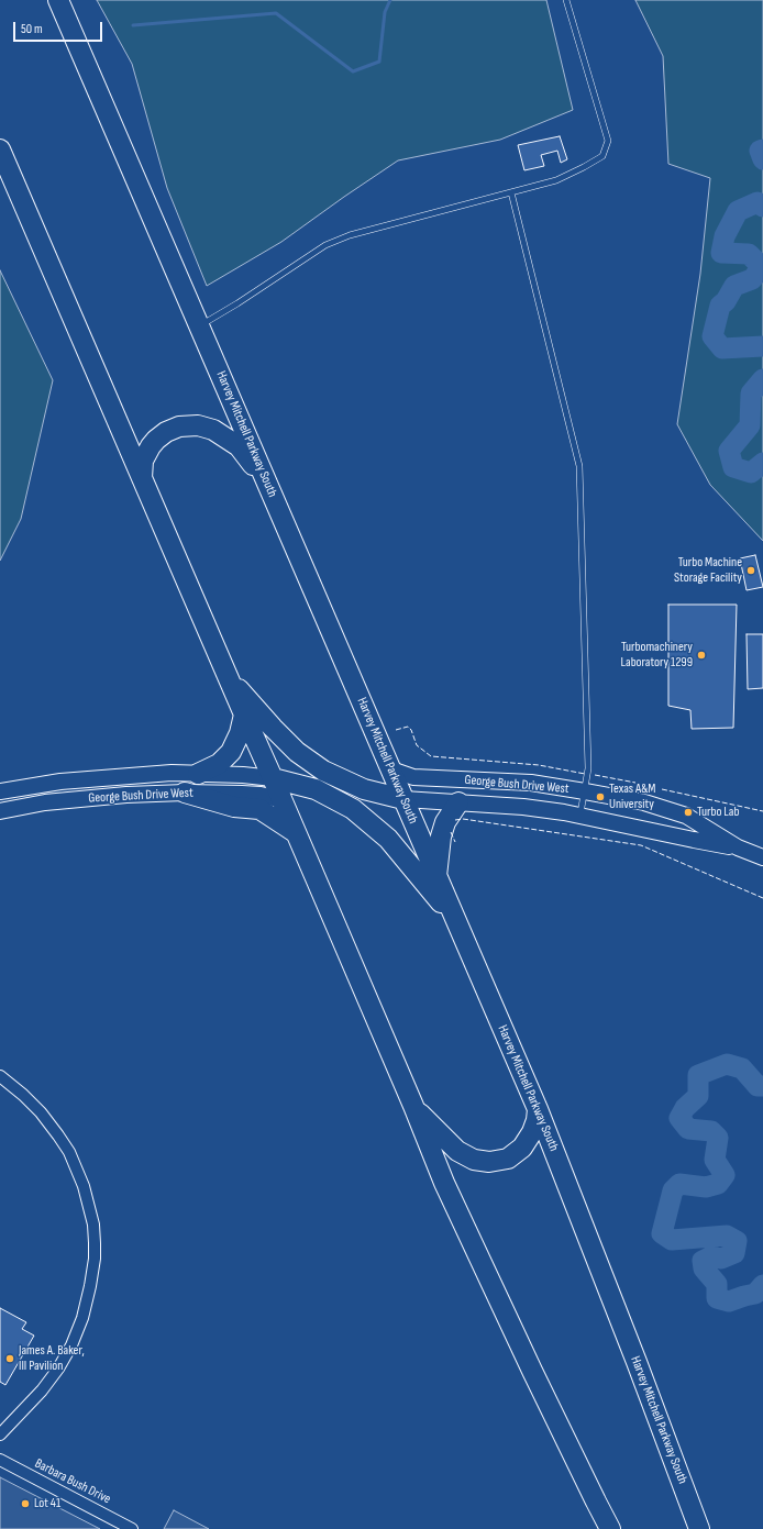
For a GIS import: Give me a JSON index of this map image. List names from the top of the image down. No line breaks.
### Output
{"streets":{"highway":["Harvey Mitchell Parkway South"],"street":["George Bush Drive West","Barbara Bush Drive"]},"crossings":[["Harvey Mitchell Parkway South","George Bush Drive West"]],"places":["Turbo Machine Storage Facility","Turbomachinery Laboratory 1299","Texas A&M University","Turbo Lab","James A. Baker, III Pavilion","Lot 41"],"scale_bar":"50 m"}
